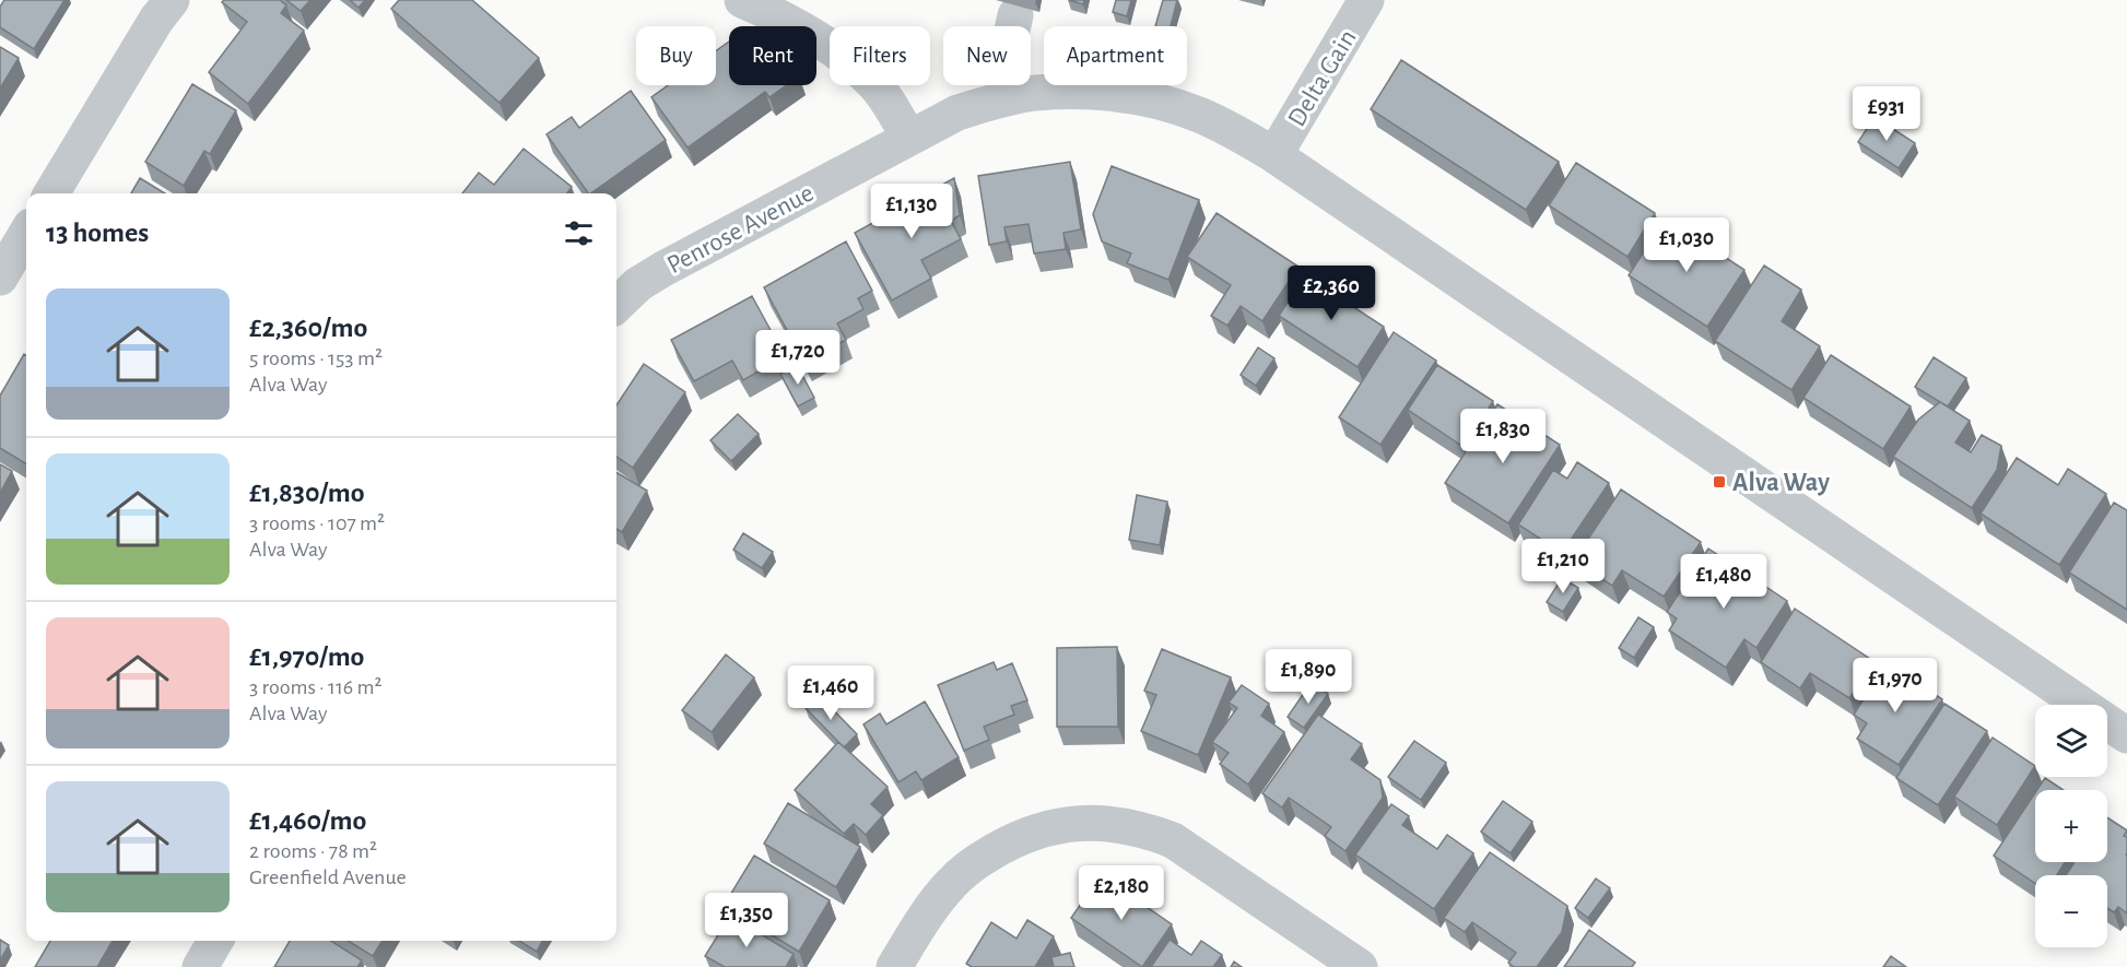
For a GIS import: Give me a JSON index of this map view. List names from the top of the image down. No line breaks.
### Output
{"streets":{"street":["Delta Gain","Penrose Avenue"]},"crossings":[["Delta Gain","Penrose Avenue"]],"places":{"transit":["Alva Way"]},"page":{"chip":["Buy","Rent","Filters","New","Apartment"],"price":["£931","£1,130","£1,030","£2,360","£1,720","£1,830","£1,210","£1,480","£1,890","£1,970","£1,460","£2,180","£1,350"],"heading":"13 homes","list":[{"name":"£2,360/mo","note":"5 rooms · 153 m² · Alva Way"},{"name":"£1,830/mo","note":"3 rooms · 107 m² · Alva Way"},{"name":"£1,970/mo","note":"3 rooms · 116 m² · Alva Way"},{"name":"£1,460/mo","note":"2 rooms · 78 m² · Greenfield Avenue"}],"map_buttons":["+","−"]}}
